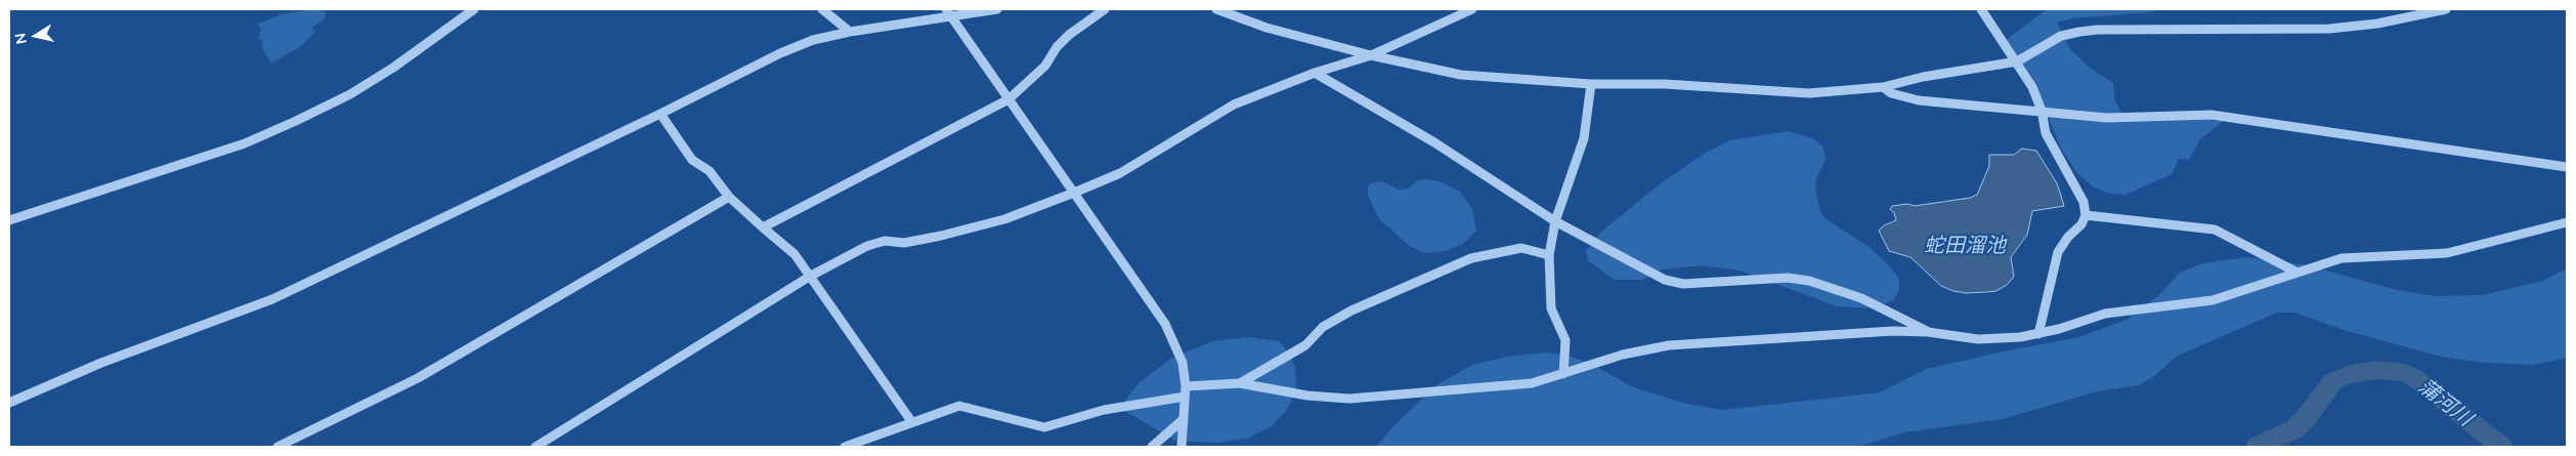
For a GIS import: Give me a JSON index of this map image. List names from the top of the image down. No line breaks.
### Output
{"water":["蛇田溜池","蒲河川"],"north":"left"}
